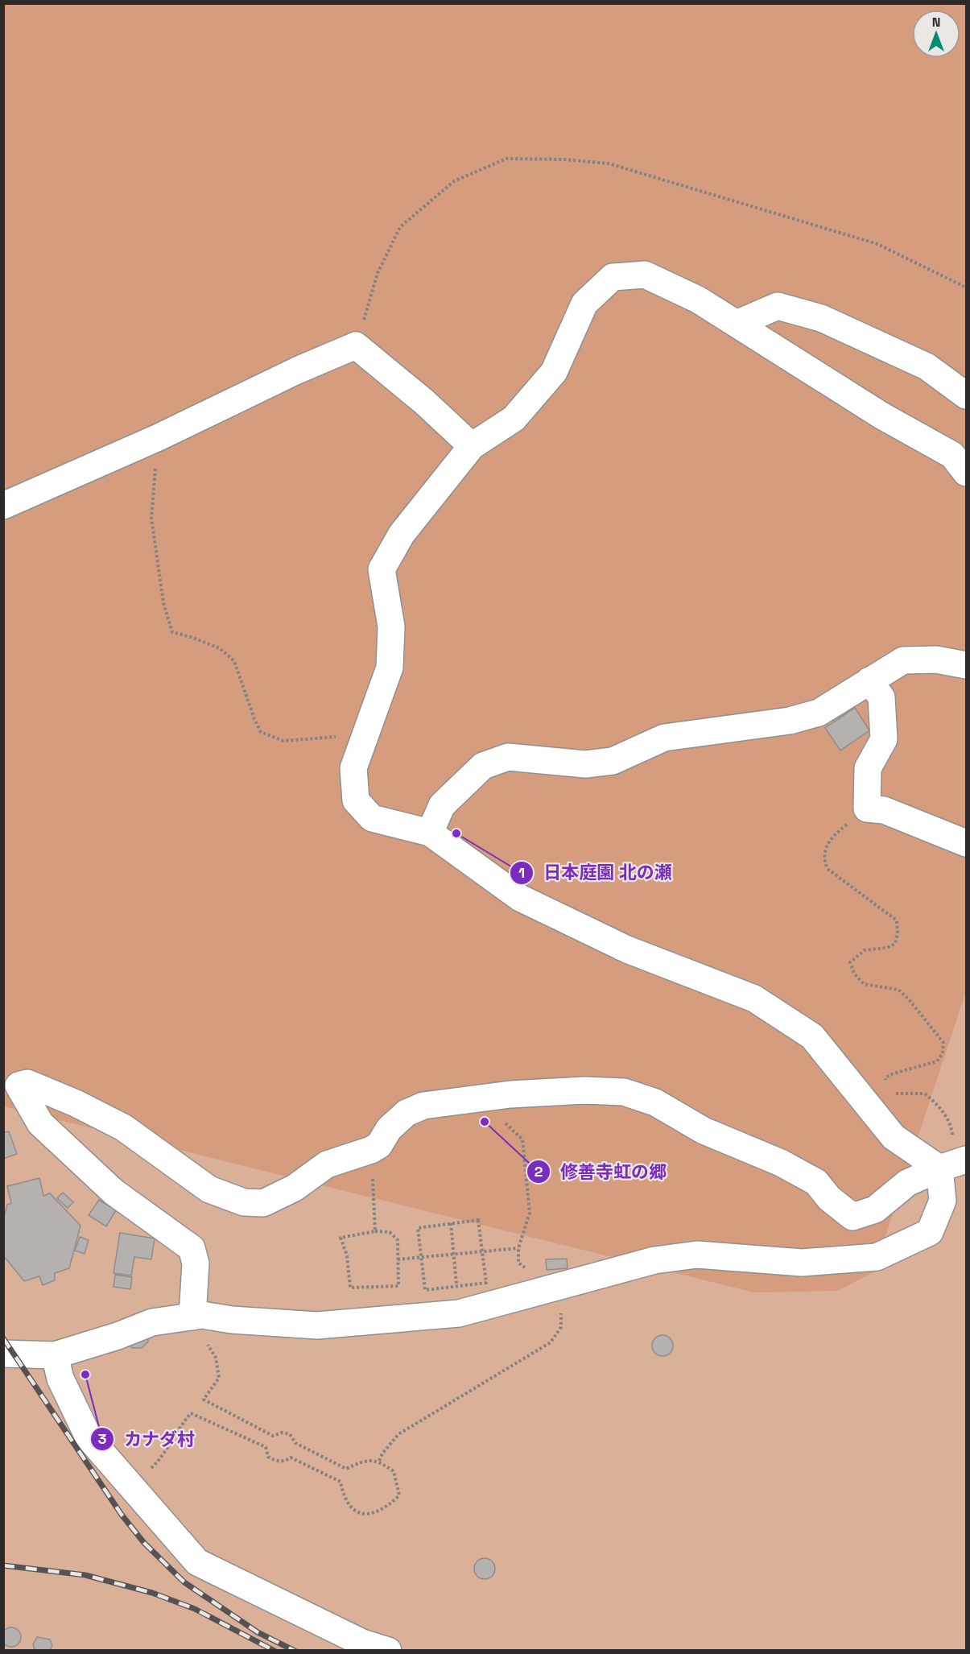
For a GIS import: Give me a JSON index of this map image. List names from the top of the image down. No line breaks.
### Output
{"places":["日本庭園 北の瀬","修善寺虹の郷","カナダ村"],"north":"top"}
